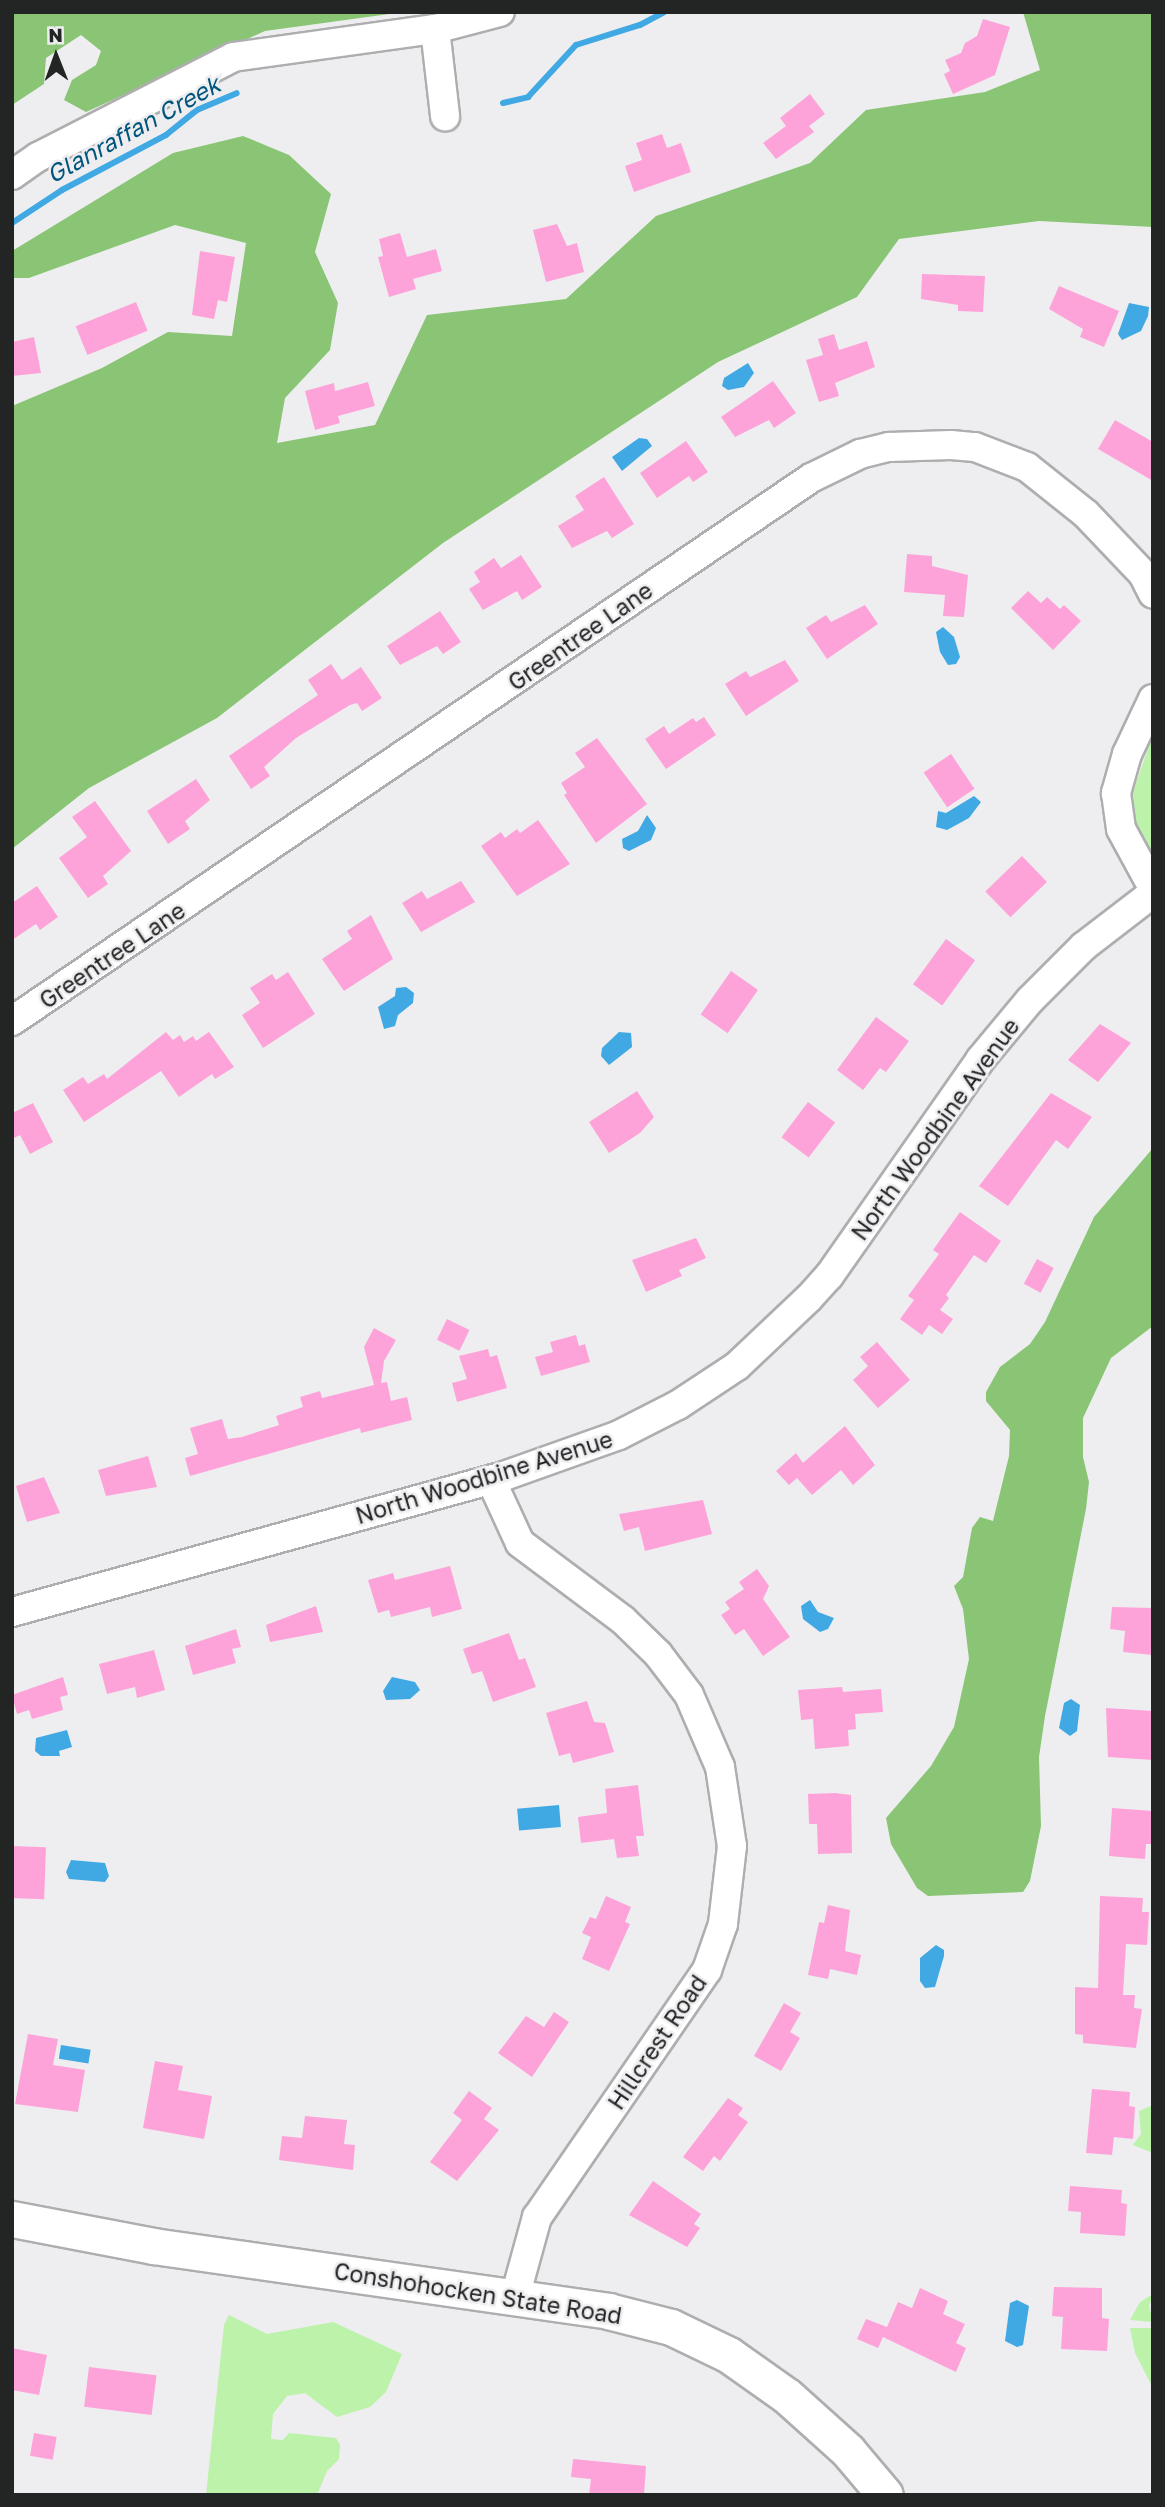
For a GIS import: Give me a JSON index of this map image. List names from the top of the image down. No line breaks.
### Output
{"streets":{"main road":["Conshohocken State Road"],"street":["Greentree Lane","North Woodbine Avenue","Hillcrest Road"]},"crossings":[["North Woodbine Avenue","Hillcrest Road"],["Hillcrest Road","Conshohocken State Road"]],"water":["Glanraffan Creek"],"north":"top"}
